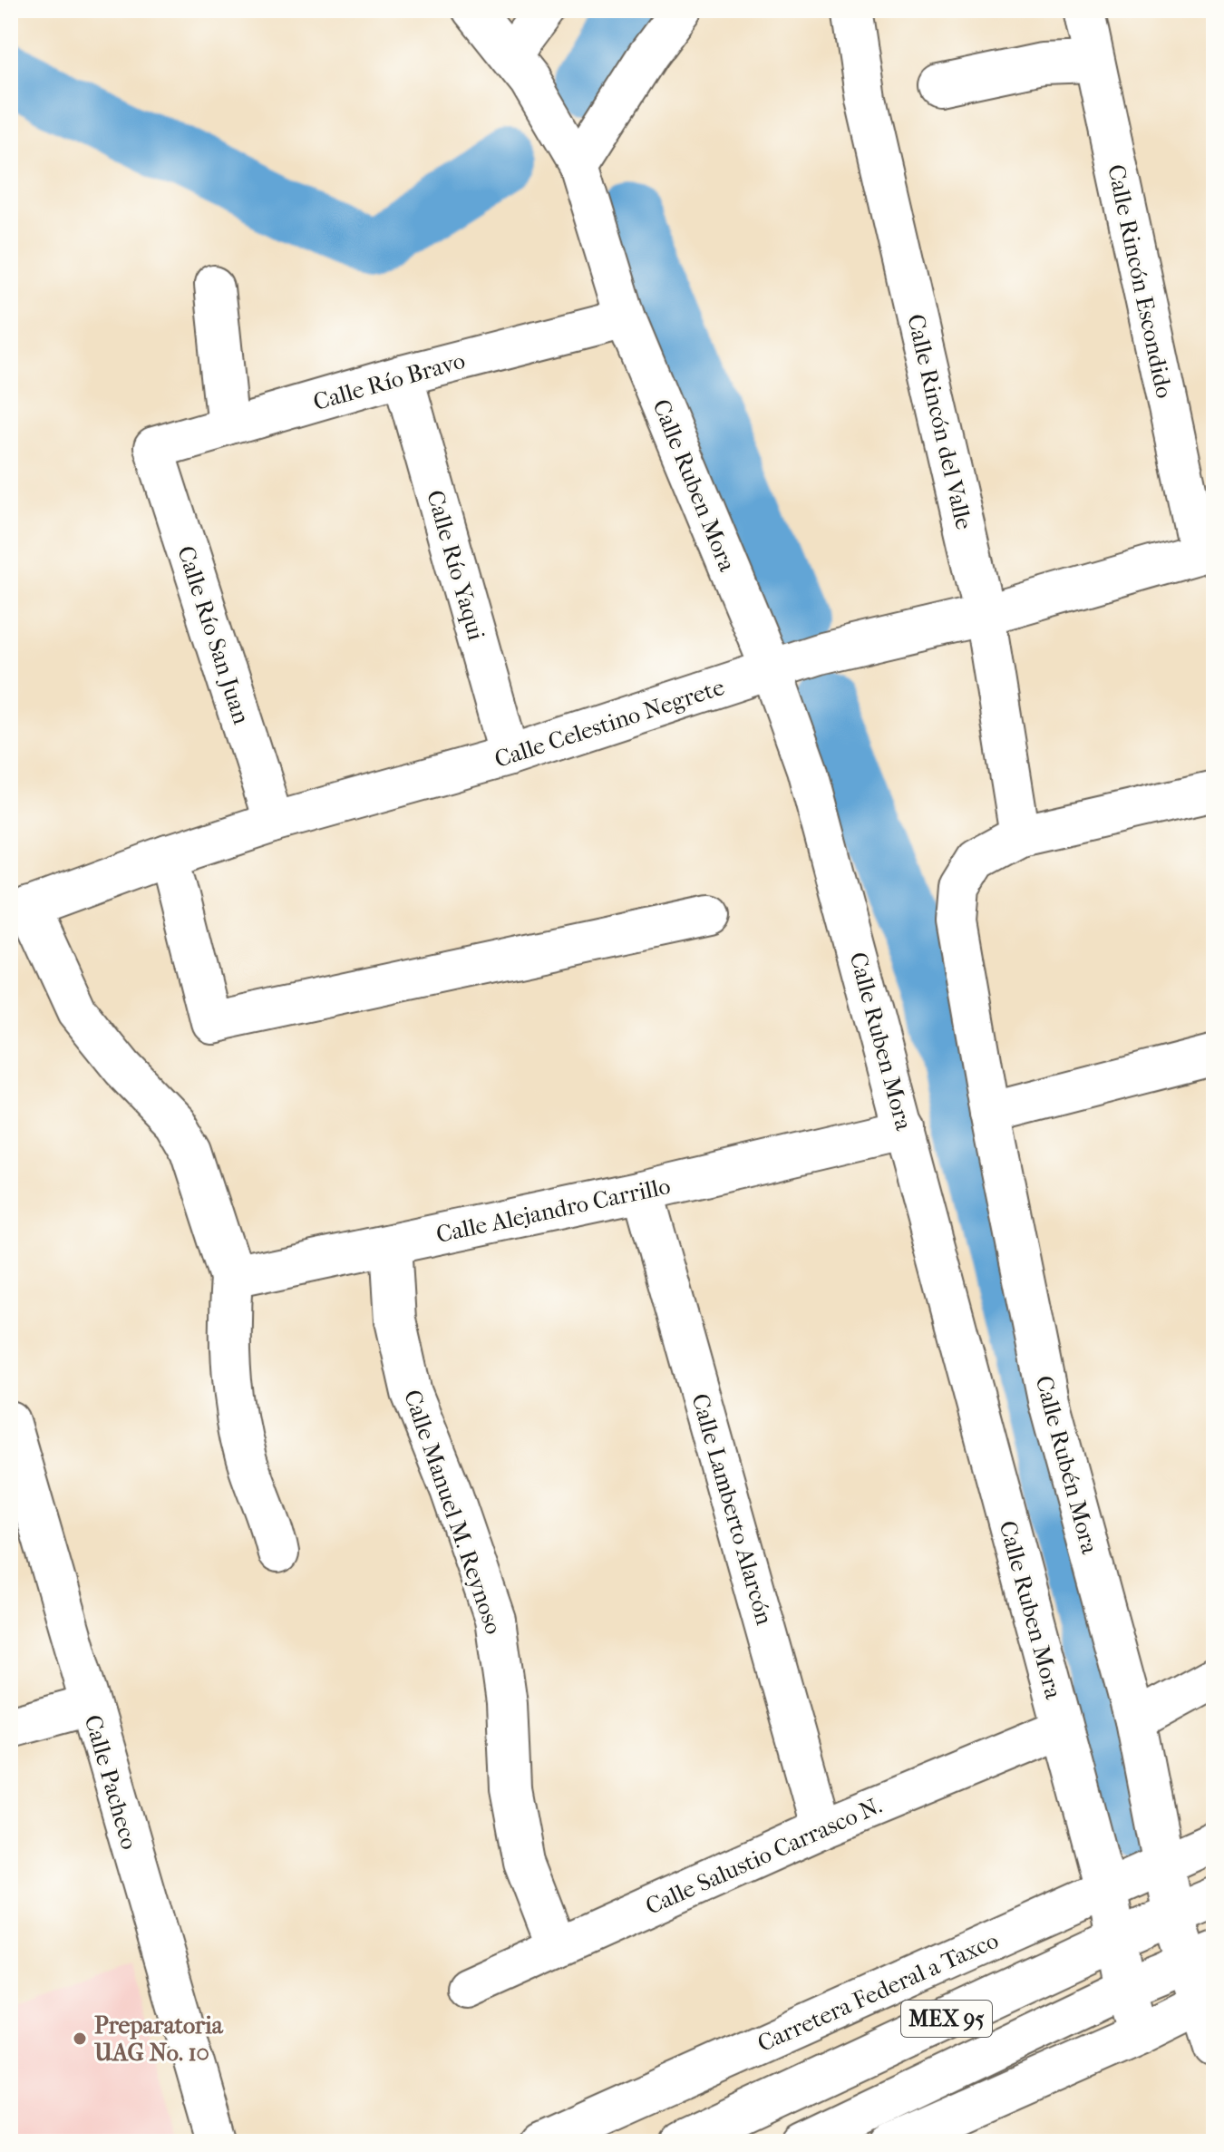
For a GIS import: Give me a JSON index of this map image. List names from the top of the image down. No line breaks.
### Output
{"streets":{"street":["Calle Rincón Escondido","Calle Río Bravo","Calle Rincón del Valle","Calle Ruben Mora","Calle Río Yaqui","Calle Río San Juan","Calle Celestino Negrete","Calle Alejandro Carrillo","Calle Rubén Mora","Calle Lamberto Alarcón","Calle Manuel M. Reynoso","Calle Pacheco","Calle Salustio Carrasco N.","Carretera Federal a Taxco","MEX 95"]},"crossings":[["Calle Rincón Escondido","Calle Celestino Negrete"],["Calle Río Bravo","Calle Ruben Mora"],["Calle Río Bravo","Calle Río Yaqui"],["Calle Río Bravo","Calle Río San Juan"],["Calle Rincón del Valle","Calle Celestino Negrete"],["Calle Rincón del Valle","Calle Rubén Mora"],["Calle Ruben Mora","Calle Celestino Negrete"],["Calle Ruben Mora","Calle Alejandro Carrillo"],["Calle Ruben Mora","Calle Salustio Carrasco N."],["Calle Ruben Mora","Carretera Federal a Taxco"],["Calle Ruben Mora","MEX 95"],["Calle Río Yaqui","Calle Celestino Negrete"],["Calle Río San Juan","Calle Celestino Negrete"],["Calle Alejandro Carrillo","Calle Lamberto Alarcón"],["Calle Alejandro Carrillo","Calle Manuel M. Reynoso"],["Calle Rubén Mora","Carretera Federal a Taxco"],["Calle Rubén Mora","MEX 95"],["Calle Lamberto Alarcón","Calle Salustio Carrasco N."],["Calle Manuel M. Reynoso","Calle Salustio Carrasco N."]],"places":["Preparatoria UAG No. 10"]}
